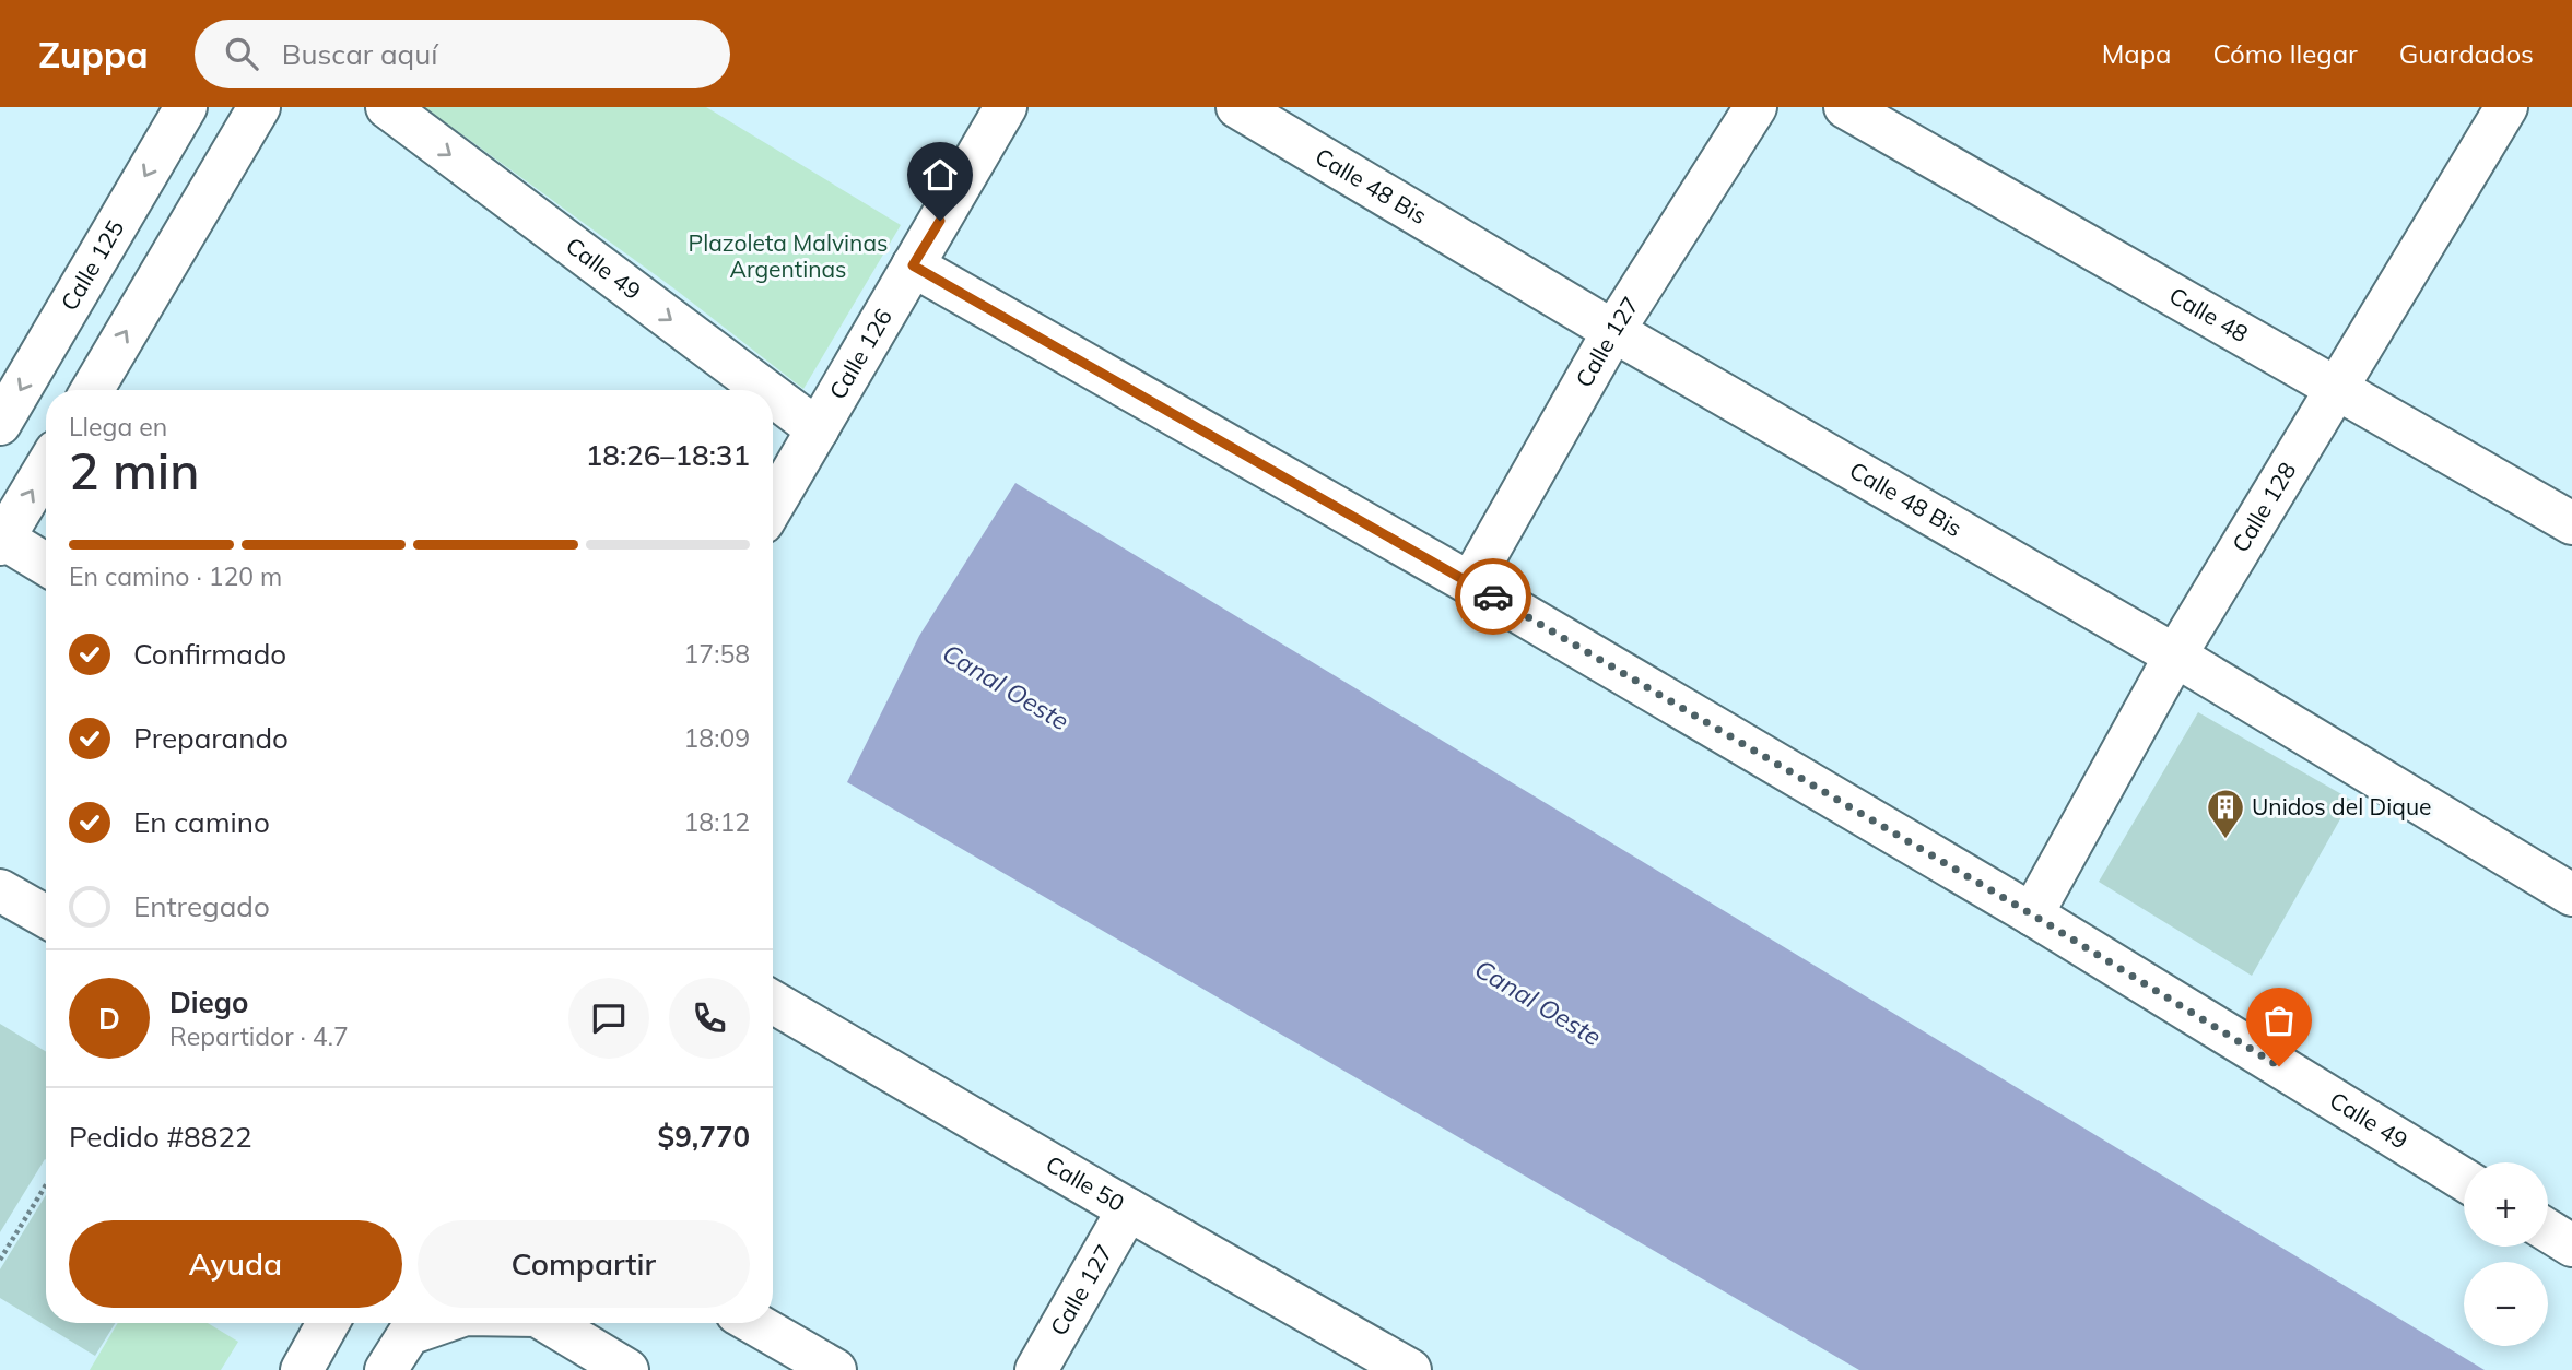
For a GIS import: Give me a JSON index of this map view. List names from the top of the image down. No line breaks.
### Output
{"streets":{"street":["Calle 48 Bis","Calle 125","Calle 49","Calle 48","Calle 127","Calle 126","Calle 128","Calle 50"]},"crossings":[["Calle 48 Bis","Calle 127"],["Calle 48 Bis","Calle 128"],["Calle 49","Calle 127"],["Calle 49","Calle 126"],["Calle 49","Calle 128"],["Calle 48","Calle 128"],["Calle 127","Calle 50"]],"water":["Canal Oeste"],"parks":["Plazoleta Malvinas Argentinas"],"places":{"building":["Unidos del Dique"]},"page":{"header":"Zuppa","search":"Buscar aquí","nav":["Mapa","Cómo llegar","Guardados"],"heading":["2 min","Llega en","18:26–18:31"],"panel":["Diego","Repartidor · 4.7","Pedido #8822","$9,770"],"bar":"En camino · 120 m","list":[["Confirmado","17:58"],["Preparando","18:09"],["En camino","18:12"],"Entregado"],"round":"D","map_buttons":["+","−"],"buttons":["Ayuda","Compartir"]}}
